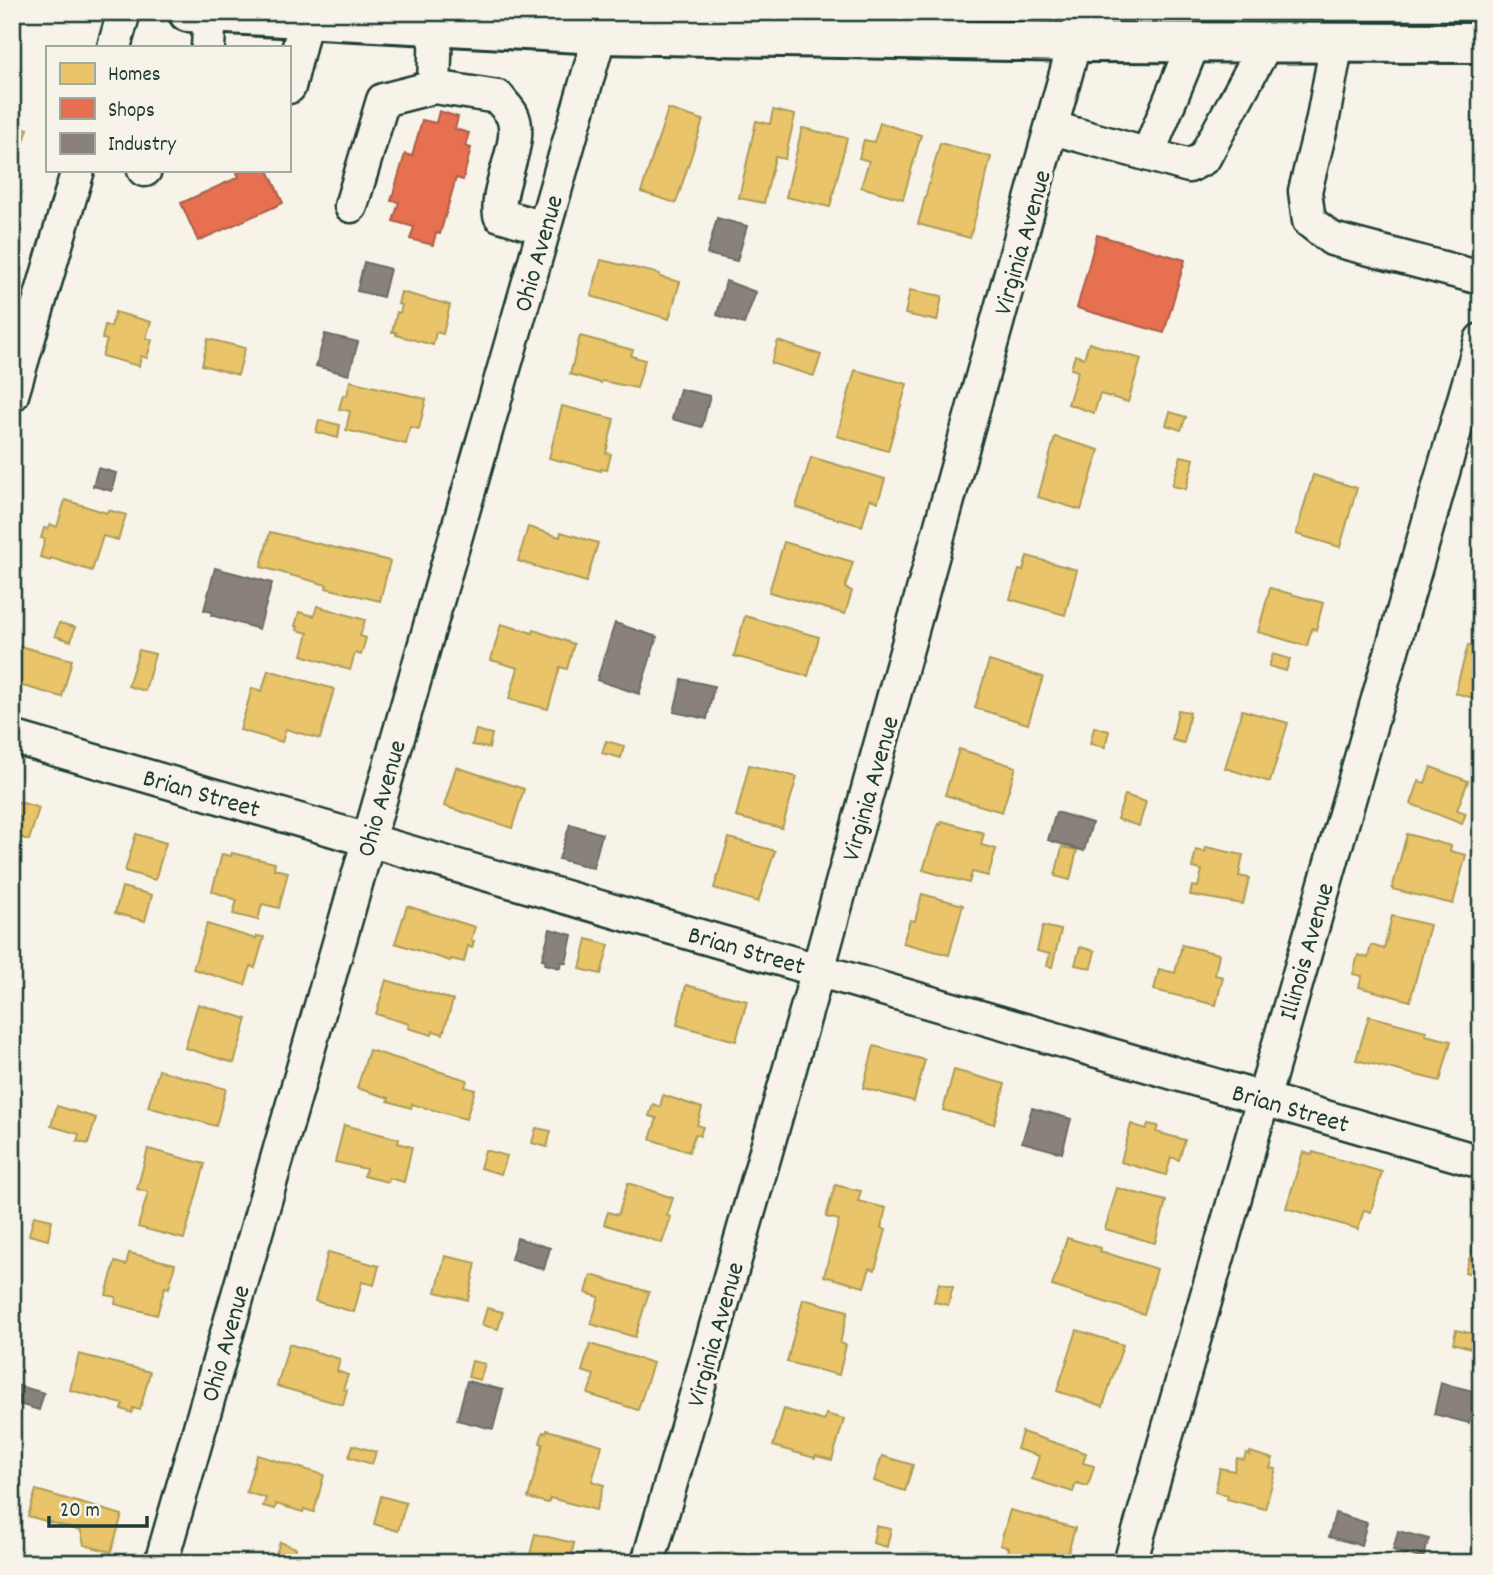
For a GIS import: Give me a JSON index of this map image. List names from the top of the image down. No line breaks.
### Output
{"streets":{"street":["Virginia Avenue","Ohio Avenue","Brian Street","Illinois Avenue"]},"crossings":[["Virginia Avenue","Brian Street"],["Ohio Avenue","Brian Street"],["Brian Street","Illinois Avenue"]],"legend":["Homes","Shops","Industry"],"scale_bar":"20 m"}
